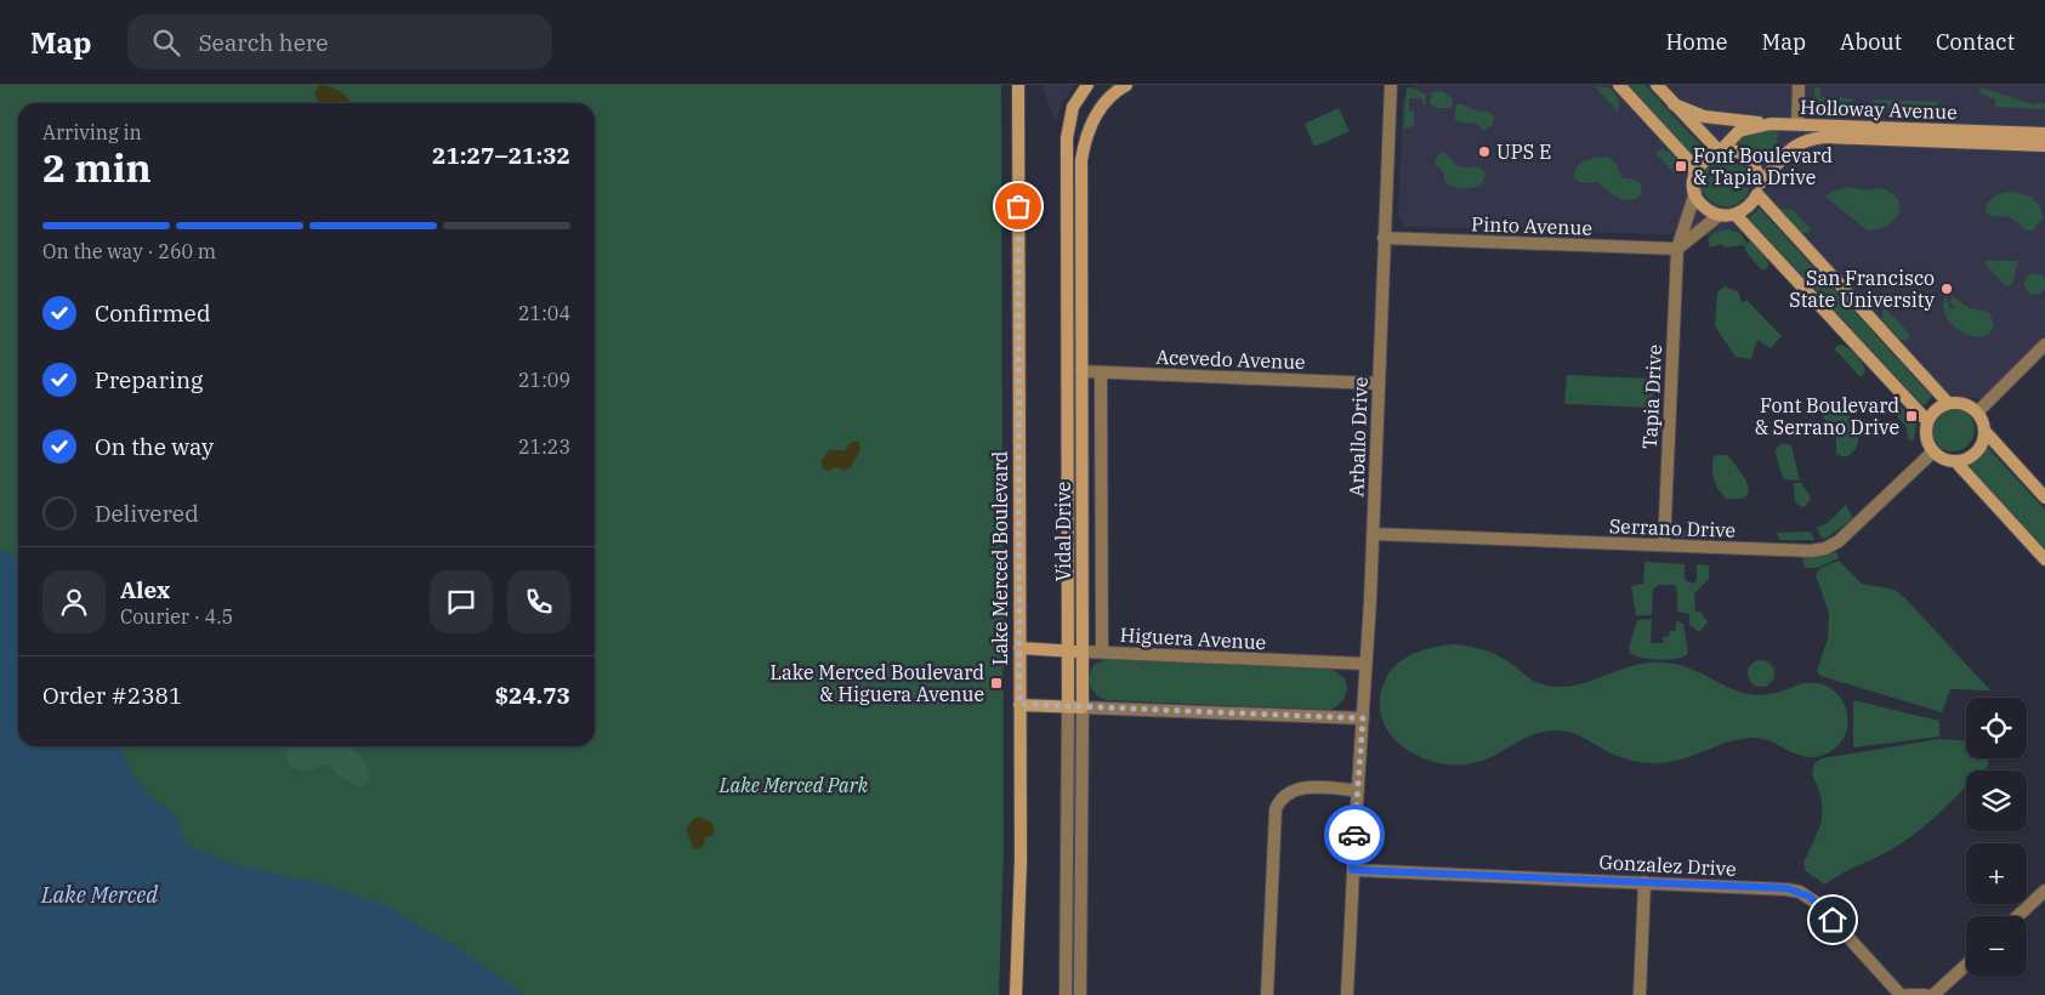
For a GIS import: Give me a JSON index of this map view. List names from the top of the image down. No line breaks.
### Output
{"streets":{"street":["Holloway Avenue","Pinto Avenue","Acevedo Avenue","Tapia Drive","Arballo Drive","Serrano Drive","Vidal Drive","Lake Merced Boulevard","Higuera Avenue","Gonzalez Drive"]},"crossings":[["Holloway Avenue","Tapia Drive"],["Pinto Avenue","Tapia Drive"],["Pinto Avenue","Arballo Drive"],["Acevedo Avenue","Arballo Drive"],["Acevedo Avenue","Vidal Drive"],["Tapia Drive","Serrano Drive"],["Arballo Drive","Serrano Drive"],["Arballo Drive","Higuera Avenue"],["Arballo Drive","Gonzalez Drive"],["Vidal Drive","Higuera Avenue"],["Lake Merced Boulevard","Higuera Avenue"]],"water":["Lake Merced"],"parks":["Lake Merced Park"],"places":{"other":["UPS E","San Francisco State University"],"transit":["Font Boulevard & Tapia Drive","Font Boulevard & Serrano Drive","Lake Merced Boulevard & Higuera Avenue"]},"page":{"header":"Map","search":"Search here","nav":["Home","Map","About","Contact"],"heading":["2 min","Arriving in","21:27–21:32"],"panel":["Alex","Courier · 4.5","Order #2381","$24.73"],"bar":"On the way · 260 m","list":[["Confirmed","21:04"],["Preparing","21:09"],["On the way","21:23"],"Delivered"],"map_buttons":["+","−"]}}
